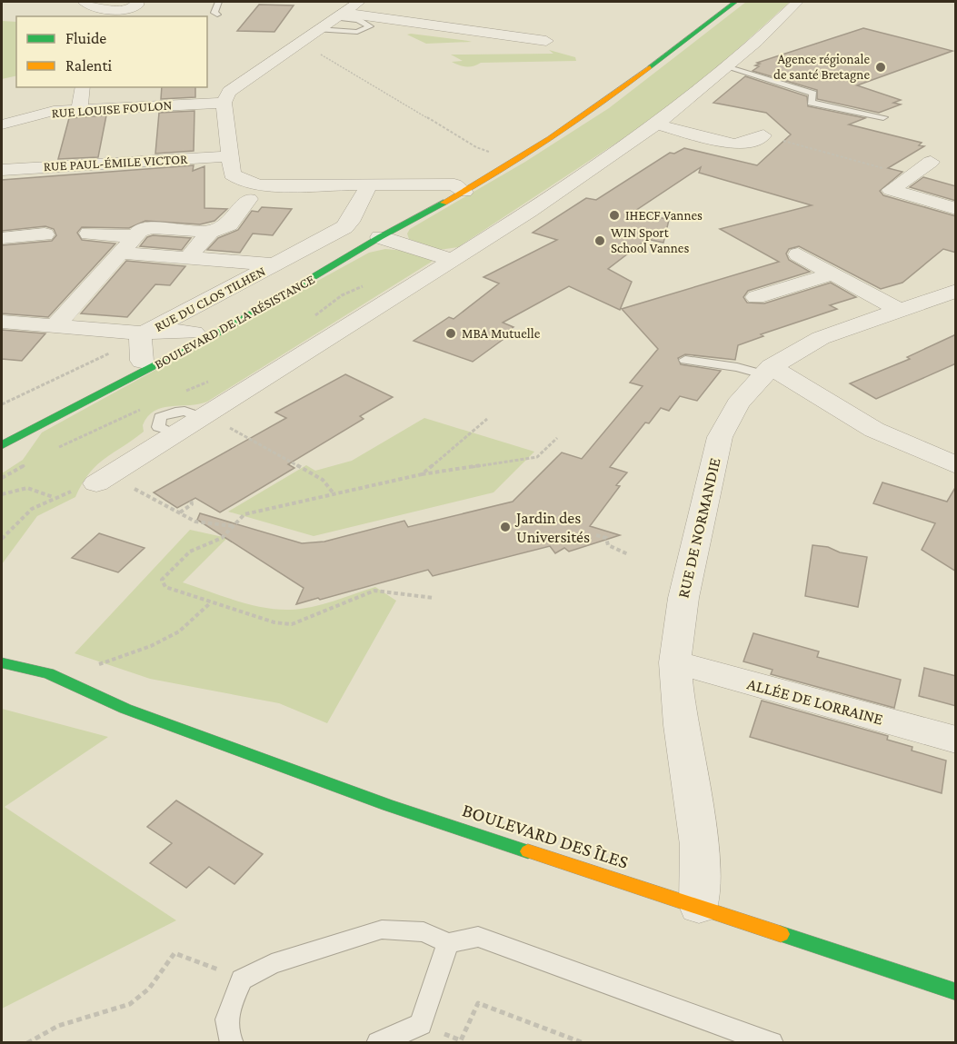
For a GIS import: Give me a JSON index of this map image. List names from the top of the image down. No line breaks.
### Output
{"streets":{"main road":["BOULEVARD DE LA RÉSISTANCE","BOULEVARD DES ÎLES"],"street":["RUE LOUISE FOULON","RUE PAUL-ÉMILE VICTOR","RUE DU CLOS TILHEN","RUE DE NORMANDIE","ALLÉE DE LORRAINE"]},"crossings":[["RUE DU CLOS TILHEN","BOULEVARD DE LA RÉSISTANCE"],["RUE DE NORMANDIE","ALLÉE DE LORRAINE"],["RUE DE NORMANDIE","BOULEVARD DES ÎLES"]],"places":["Agence régionale de santé Bretagne","IHECF Vannes","WIN Sport School Vannes","MBA Mutuelle","Jardin des Universités"],"legend":["Fluide","Ralenti"]}
